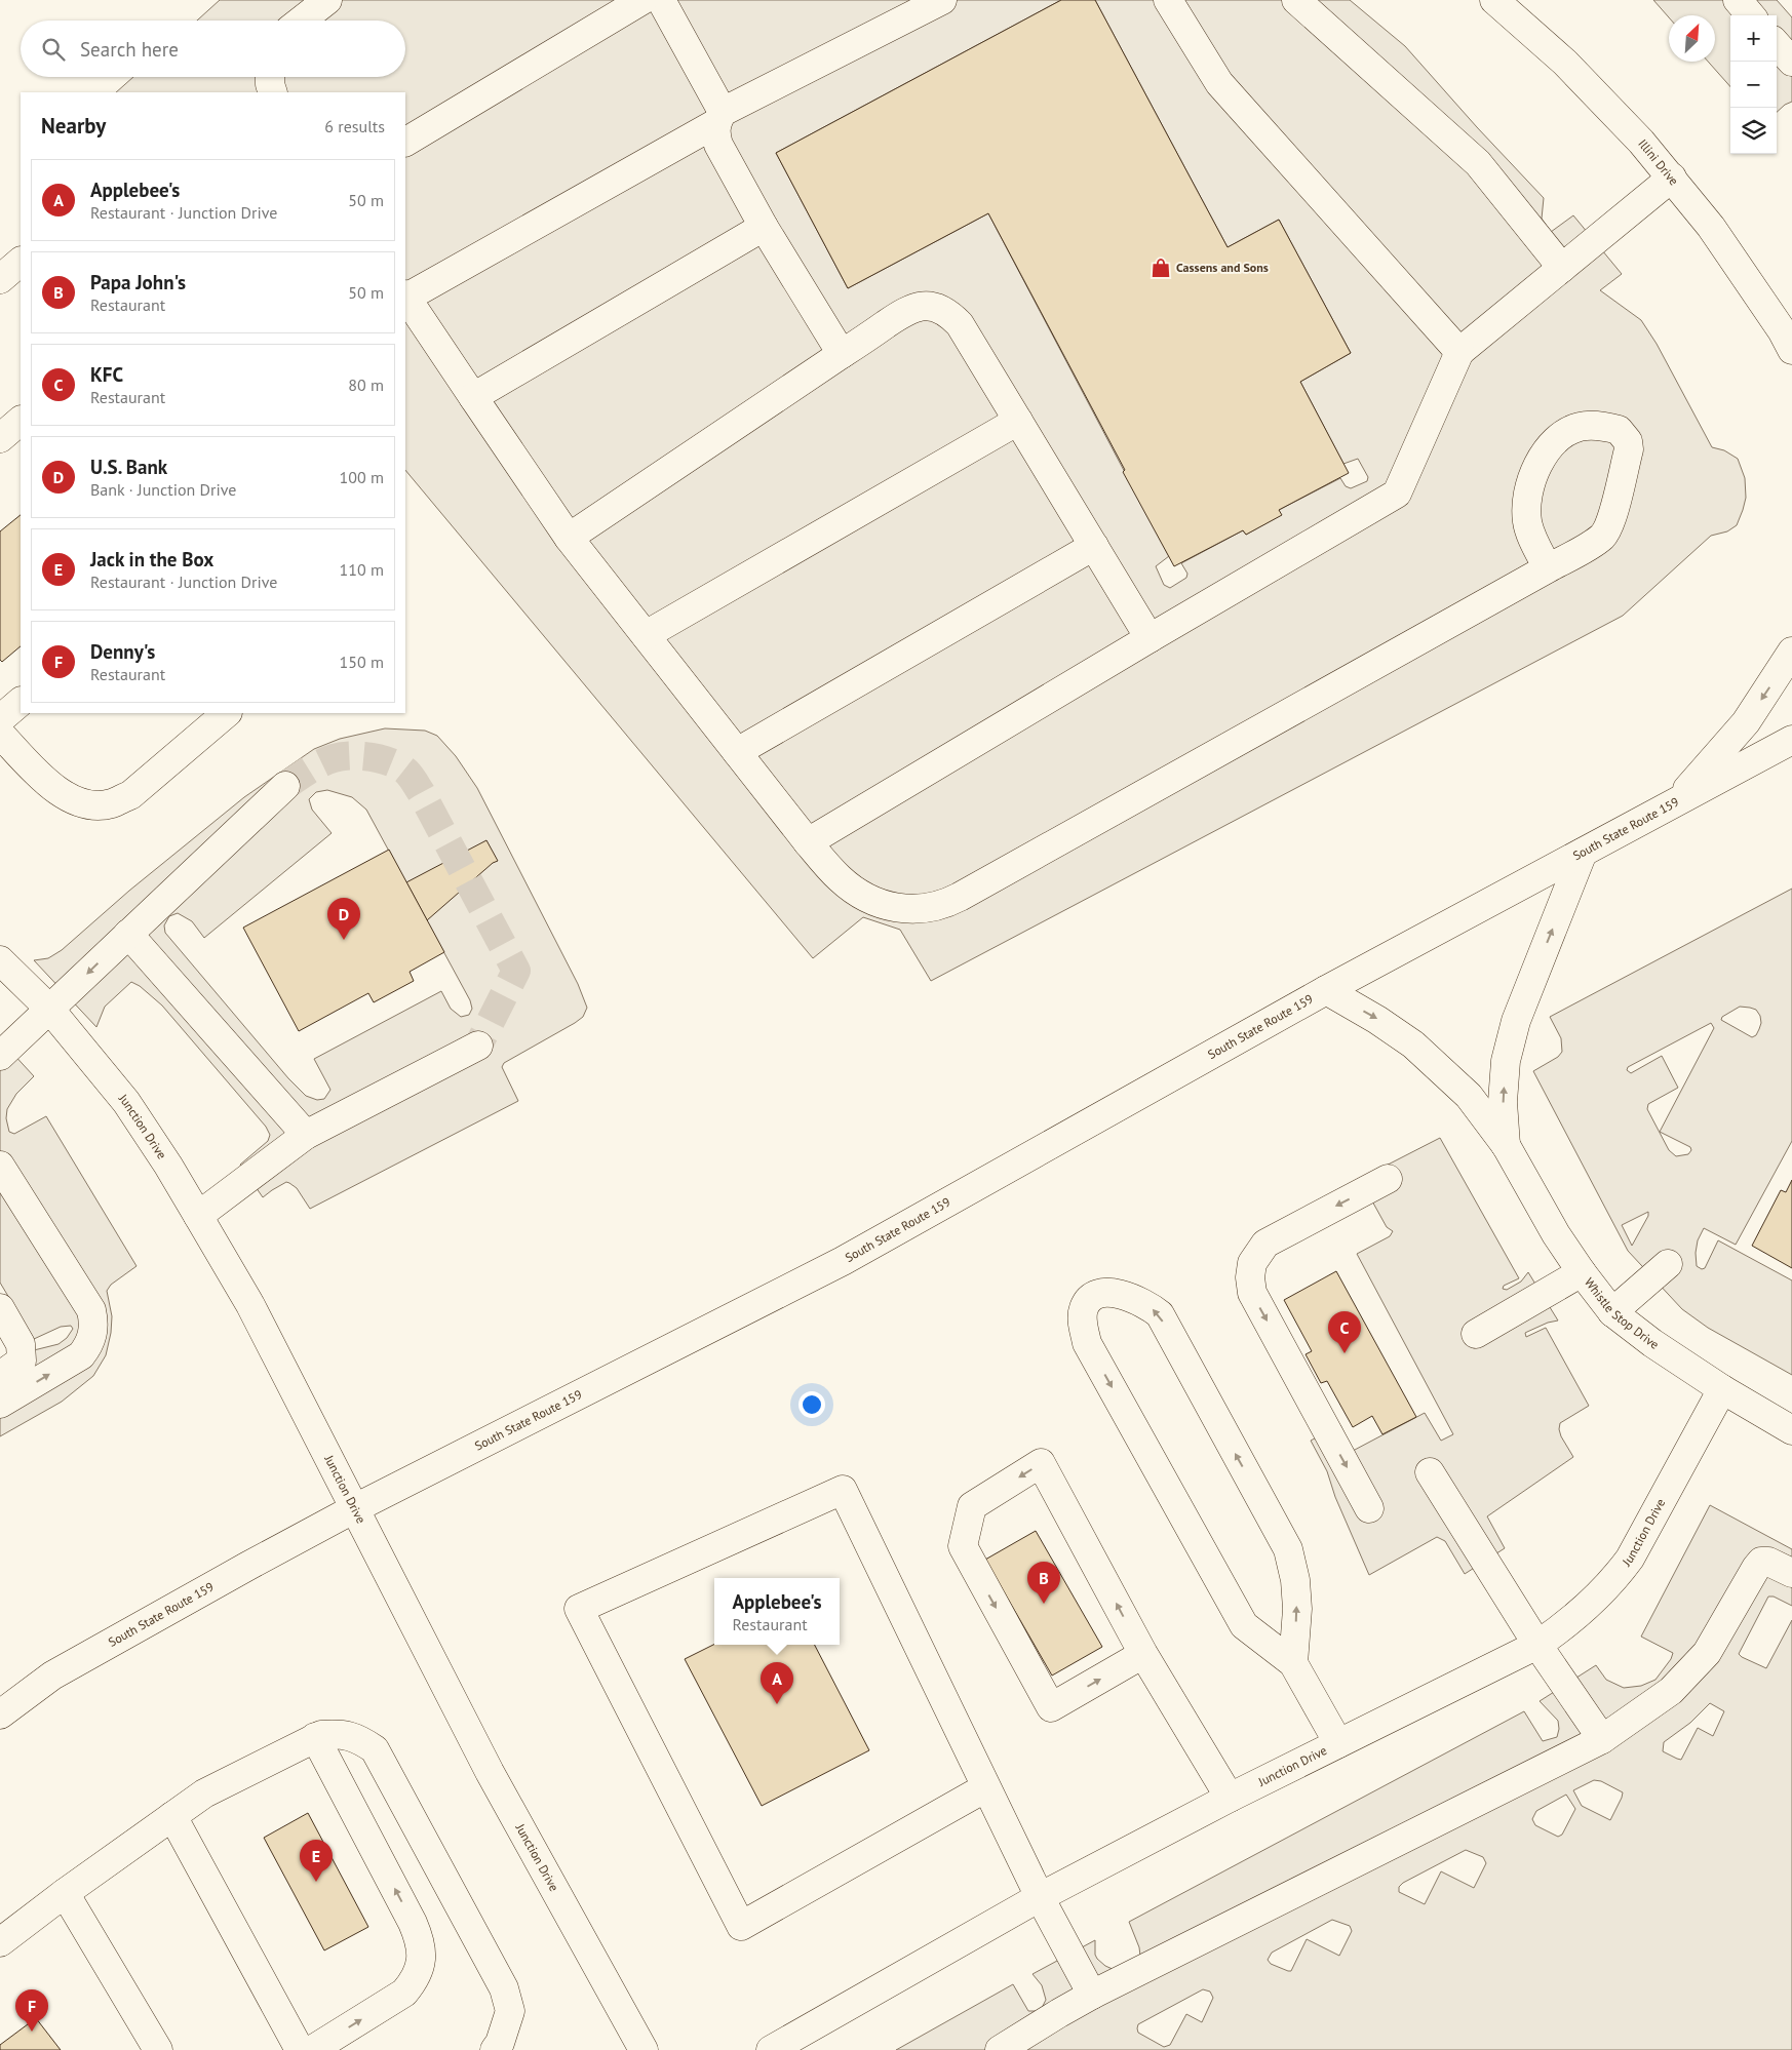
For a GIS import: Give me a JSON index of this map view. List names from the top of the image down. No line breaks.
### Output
{"streets":{"main road":["Illini Drive","South State Route 159","Junction Drive","Whistle Stop Drive"]},"crossings":[["South State Route 159","Junction Drive"],["South State Route 159","Whistle Stop Drive"],["Junction Drive","Whistle Stop Drive"]],"places":{"shop":["Cassens and Sons"]},"north":"top right","page":{"map_buttons":["+","−"],"search":"Search here","heading":["Nearby","6 results"],"list":[{"mark":"A","name":"Applebee's","note":"Restaurant · Junction Drive","value":"50 m"},{"mark":"B","name":"Papa John's","note":"Restaurant","value":"50 m"},{"mark":"C","name":"KFC","note":"Restaurant","value":"80 m"},{"mark":"D","name":"U.S. Bank","note":"Bank · Junction Drive","value":"100 m"},{"mark":"E","name":"Jack in the Box","note":"Restaurant · Junction Drive","value":"110 m"},{"mark":"F","name":"Denny's","note":"Restaurant","value":"150 m"}],"pins":["D","C","B","A","E","F"],"popup":["Applebee's","Restaurant"]}}
